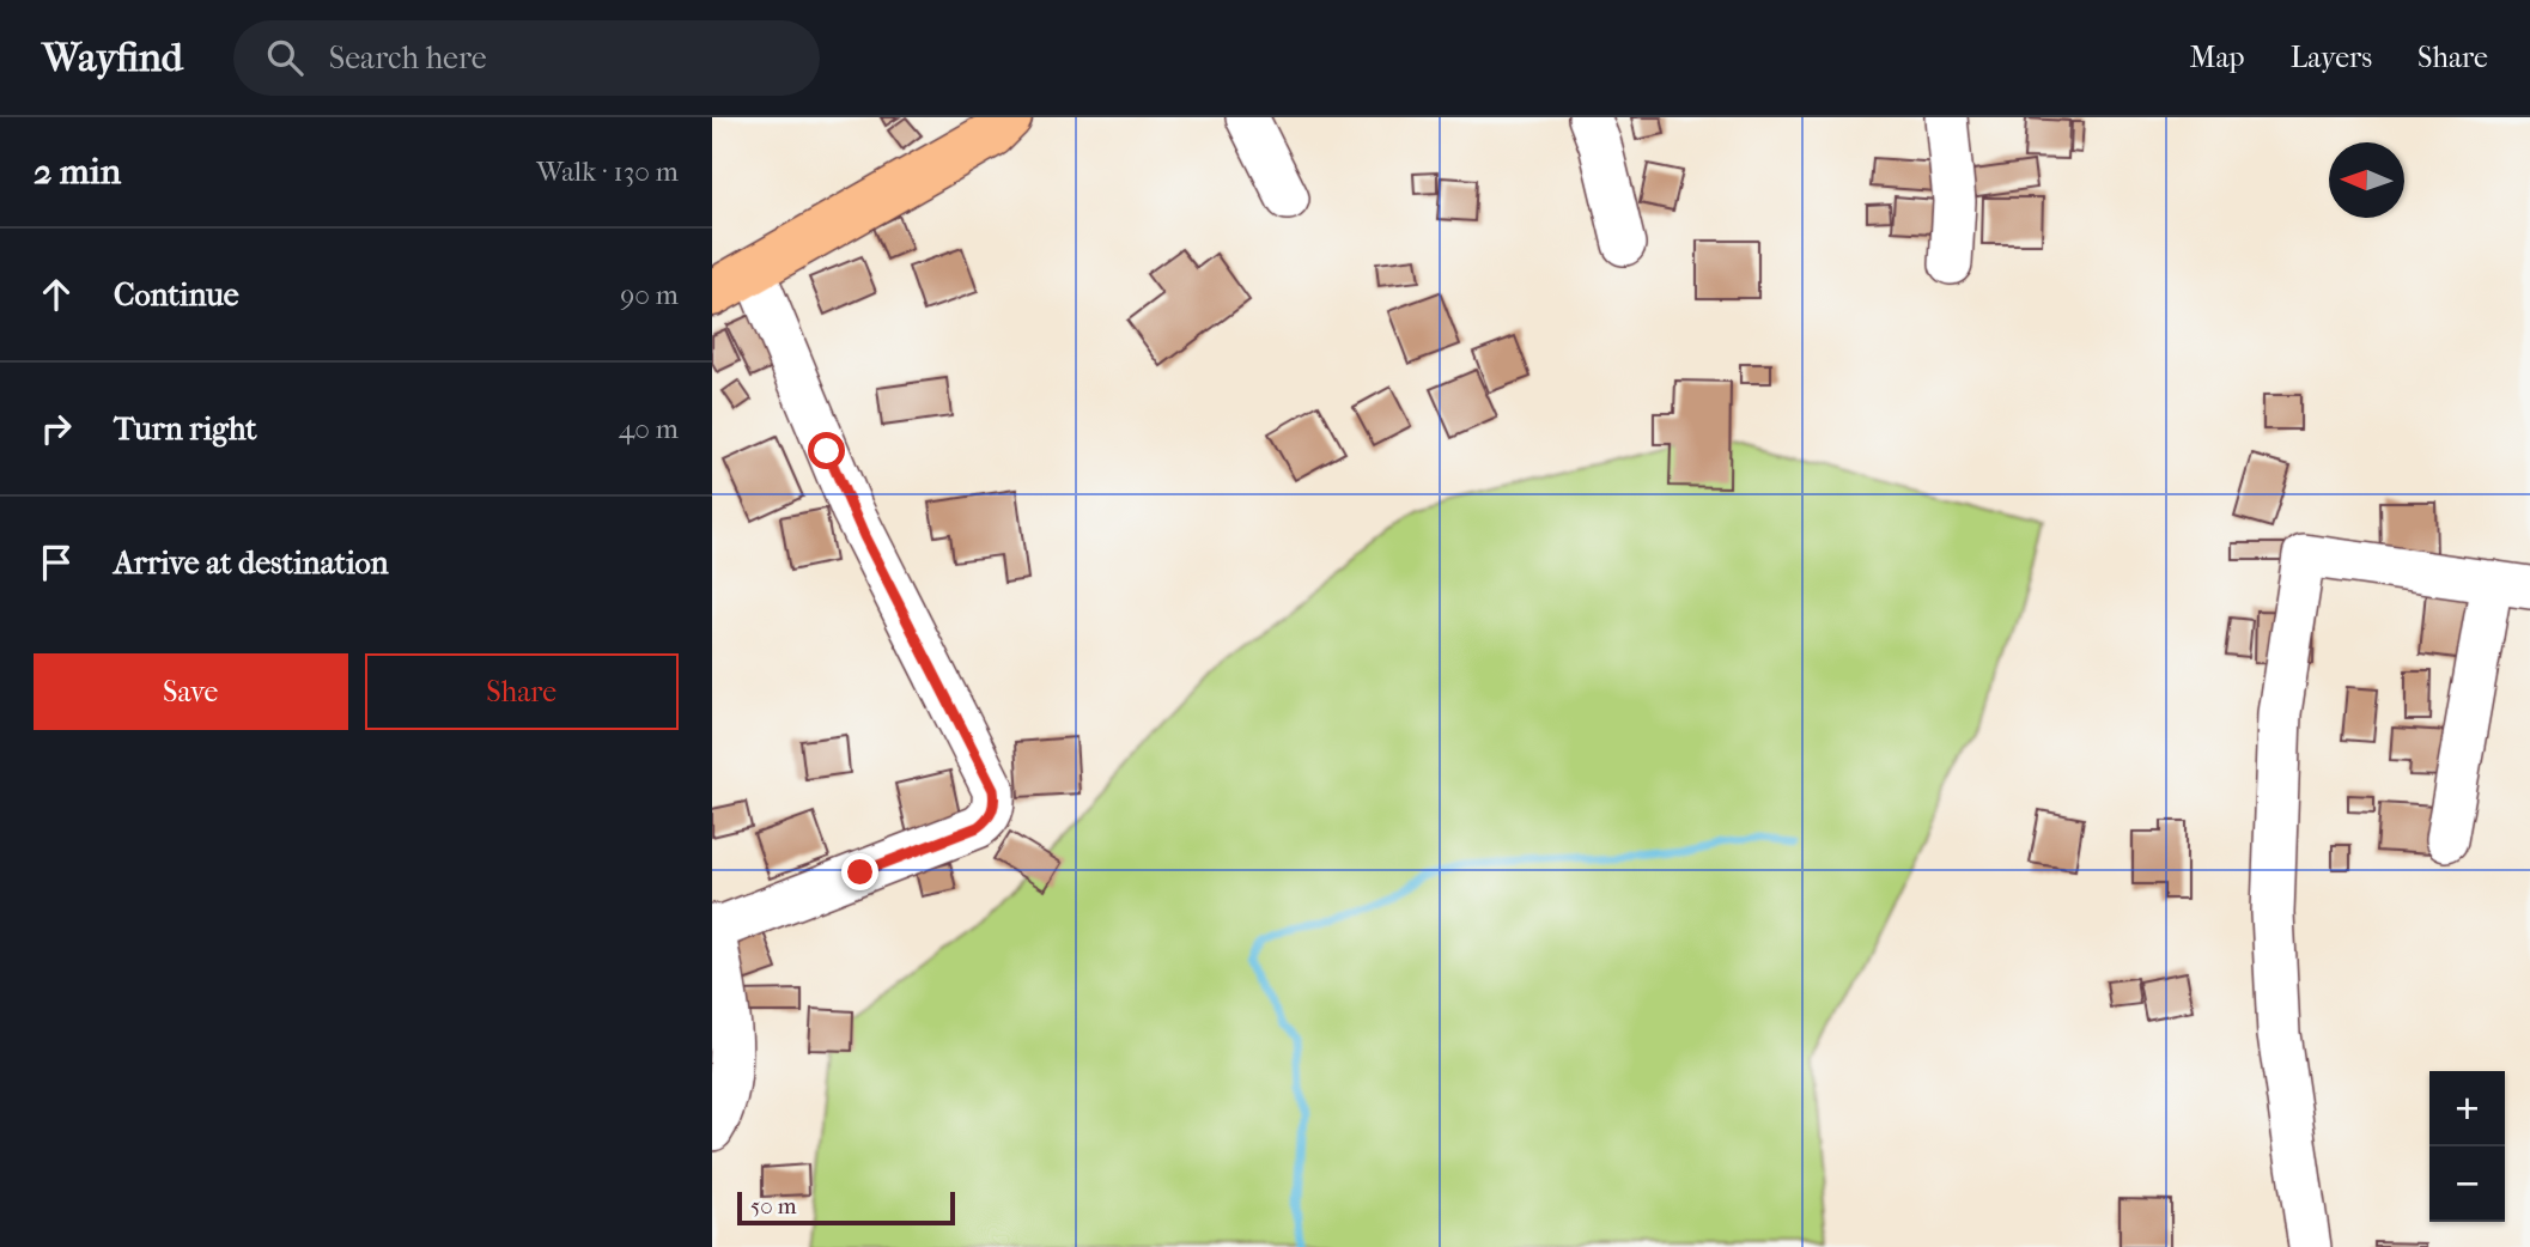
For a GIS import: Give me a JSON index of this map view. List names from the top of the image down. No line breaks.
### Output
{"scale_bar":"50 m","north":"left","page":{"header":"Wayfind","search":"Search here","nav":["Map","Layers","Share"],"heading":["2 min","Walk · 130 m"],"list":[["Continue","90 m"],["Turn right","40 m"],"Arrive at destination"],"buttons":["Save","Share"],"map_buttons":["+","−"],"scale":"50 m"}}
